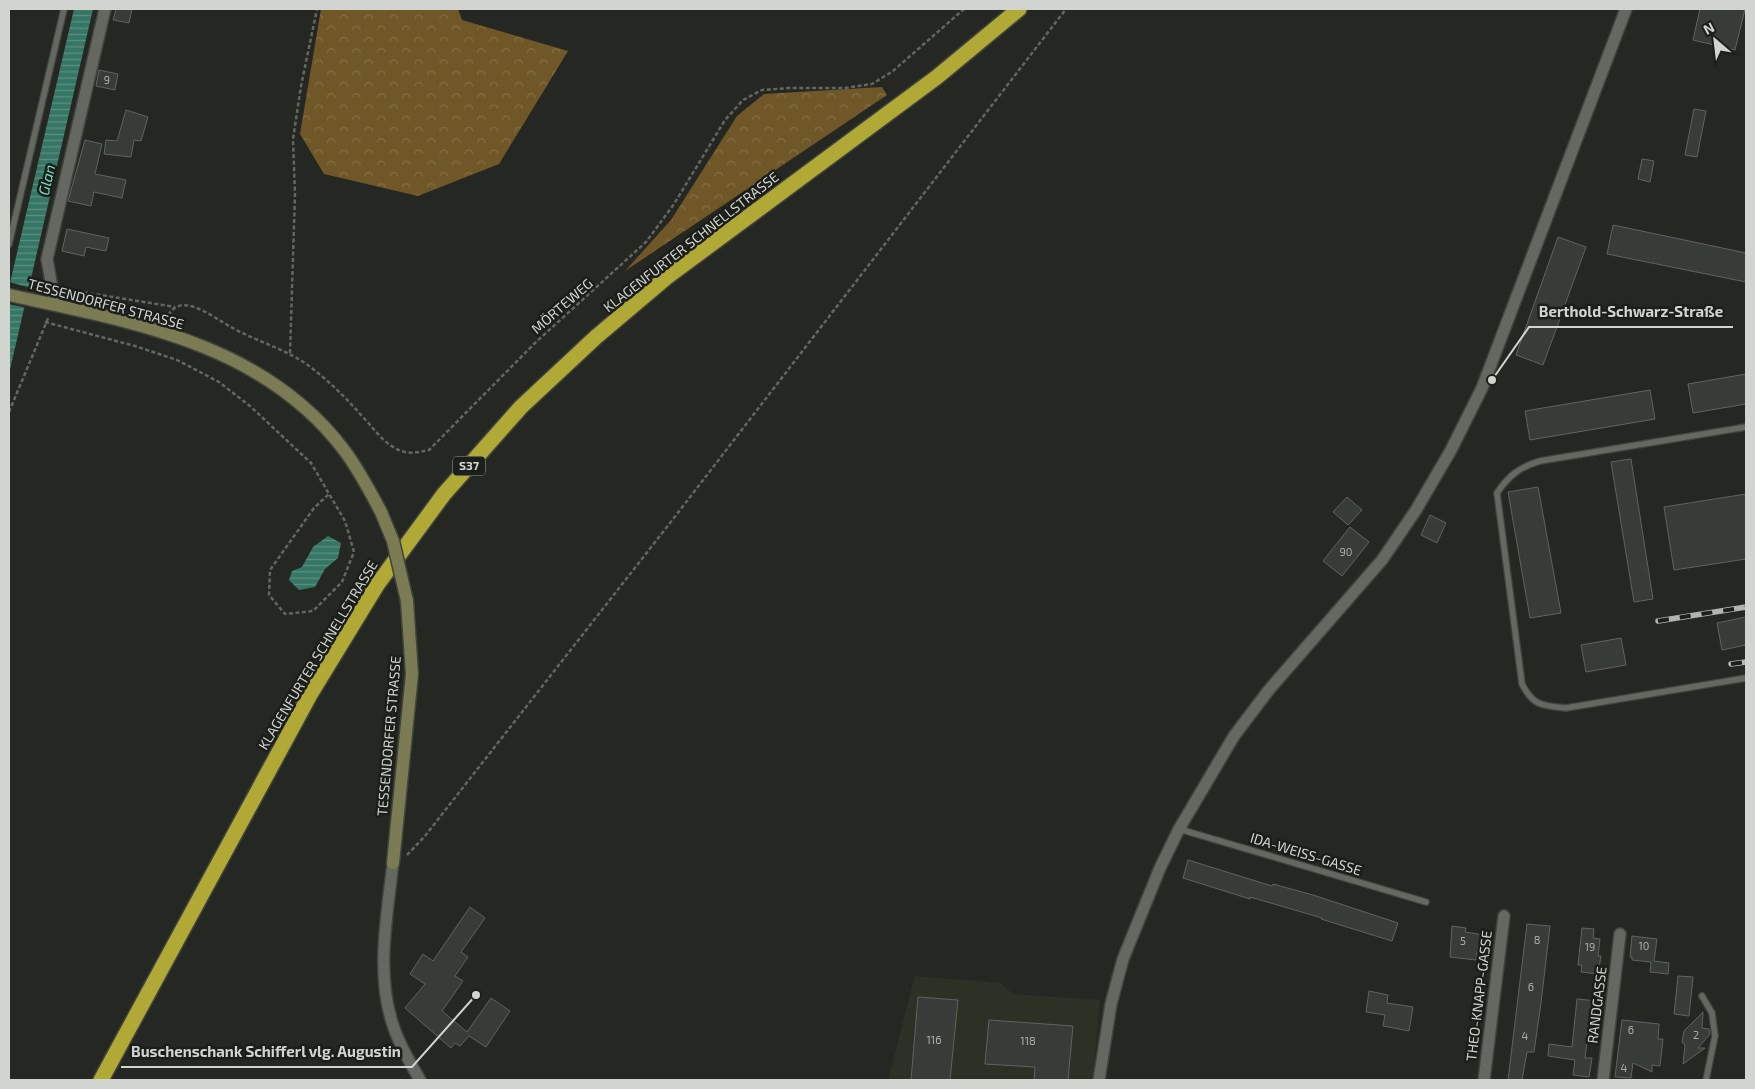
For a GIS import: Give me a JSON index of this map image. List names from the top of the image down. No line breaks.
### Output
{"streets":{"highway":["KLAGENFURTER SCHNELLSTRASSE","S37"],"street":["TESSENDORFER STRASSE","THEO-KNAPP-GASSE","RANDGASSE"],"lane":["IDA-WEISS-GASSE"],"path":["MÖRTEWEG"]},"crossings":[["TESSENDORFER STRASSE","MÖRTEWEG"]],"water":["Glan"],"places":["Berthold-Schwarz-Straße","Buschenschank Schifferl vlg. Augustin"],"house_numbers":["9","90","8","5","10","19","6","6","2","4","116","118","4"],"north":"top left"}
